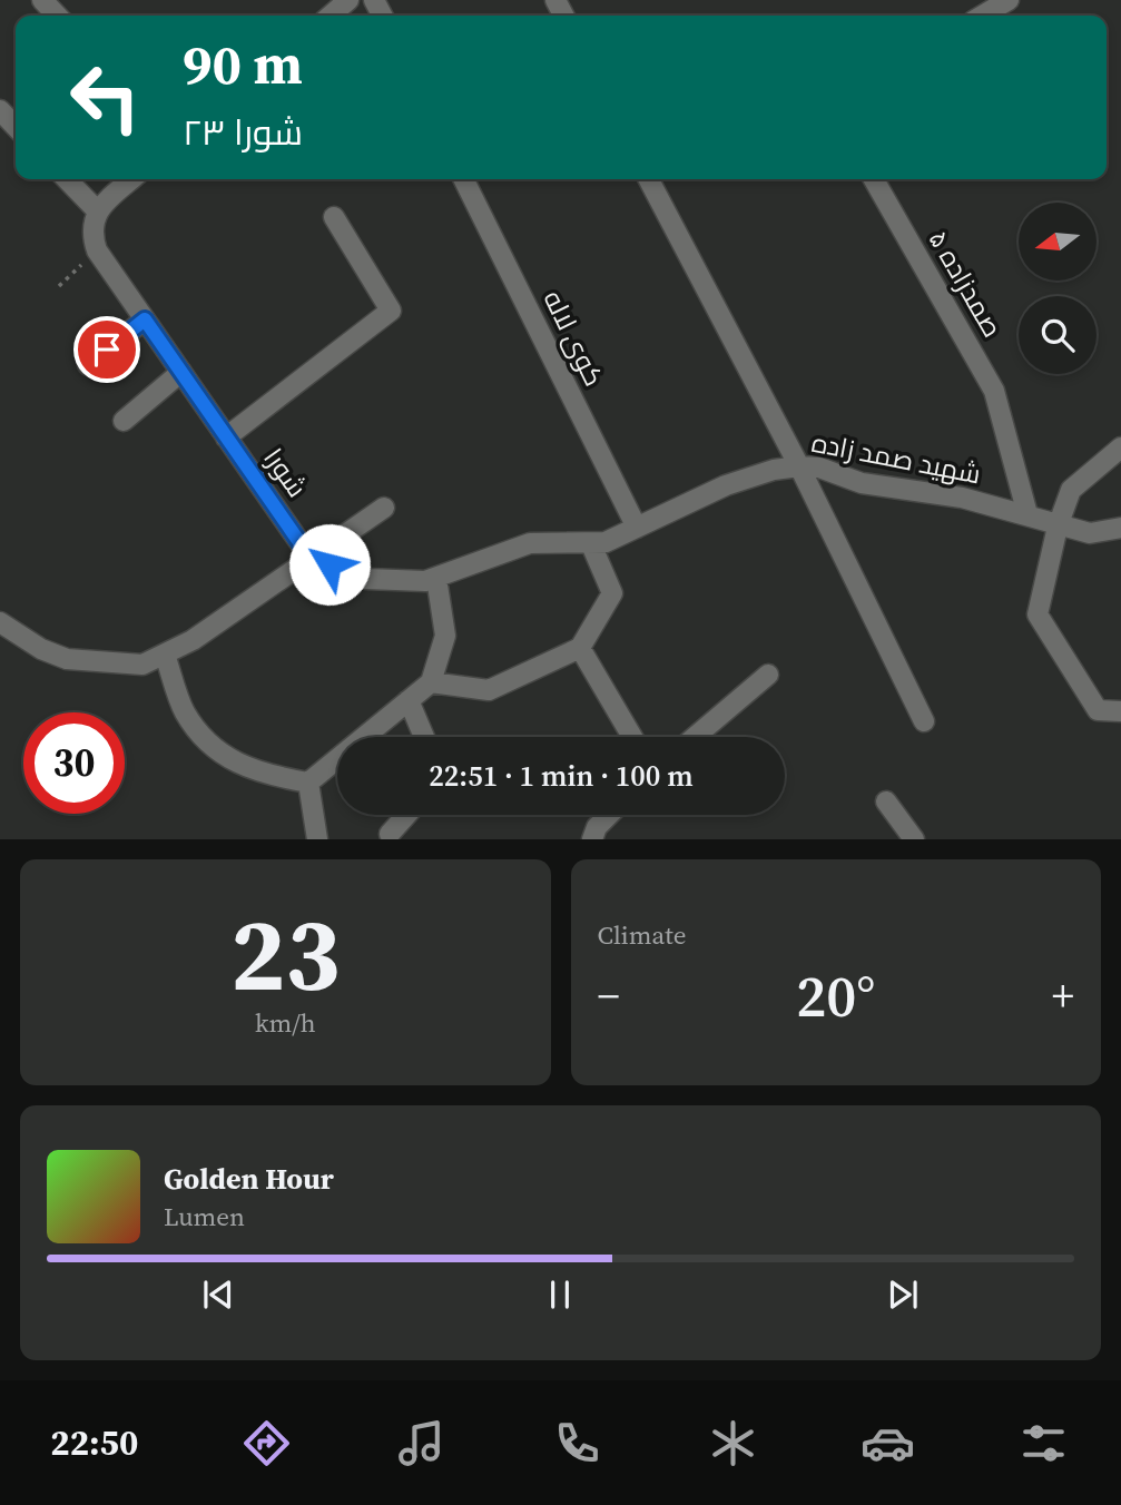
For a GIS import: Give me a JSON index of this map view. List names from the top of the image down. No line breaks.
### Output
{"streets":{"street":["صمدزاده ۵","کوی لاله","شهید صمد زاده","شورا"]},"crossings":[["صمدزاده ۵","شهید صمد زاده"],["کوی لاله","شهید صمد زاده"],["شهید صمد زاده","شورا"]],"north":"left","page":{"turn":["90 m","شورا ۲۳"],"limit":"30","trip":"22:51 · 1 min · 100 m","tile":[["23","km/h"],"Climate"],"heat":["−","20°","+"],"song":["Golden Hour","Lumen"],"tabs":"22:50"}}
